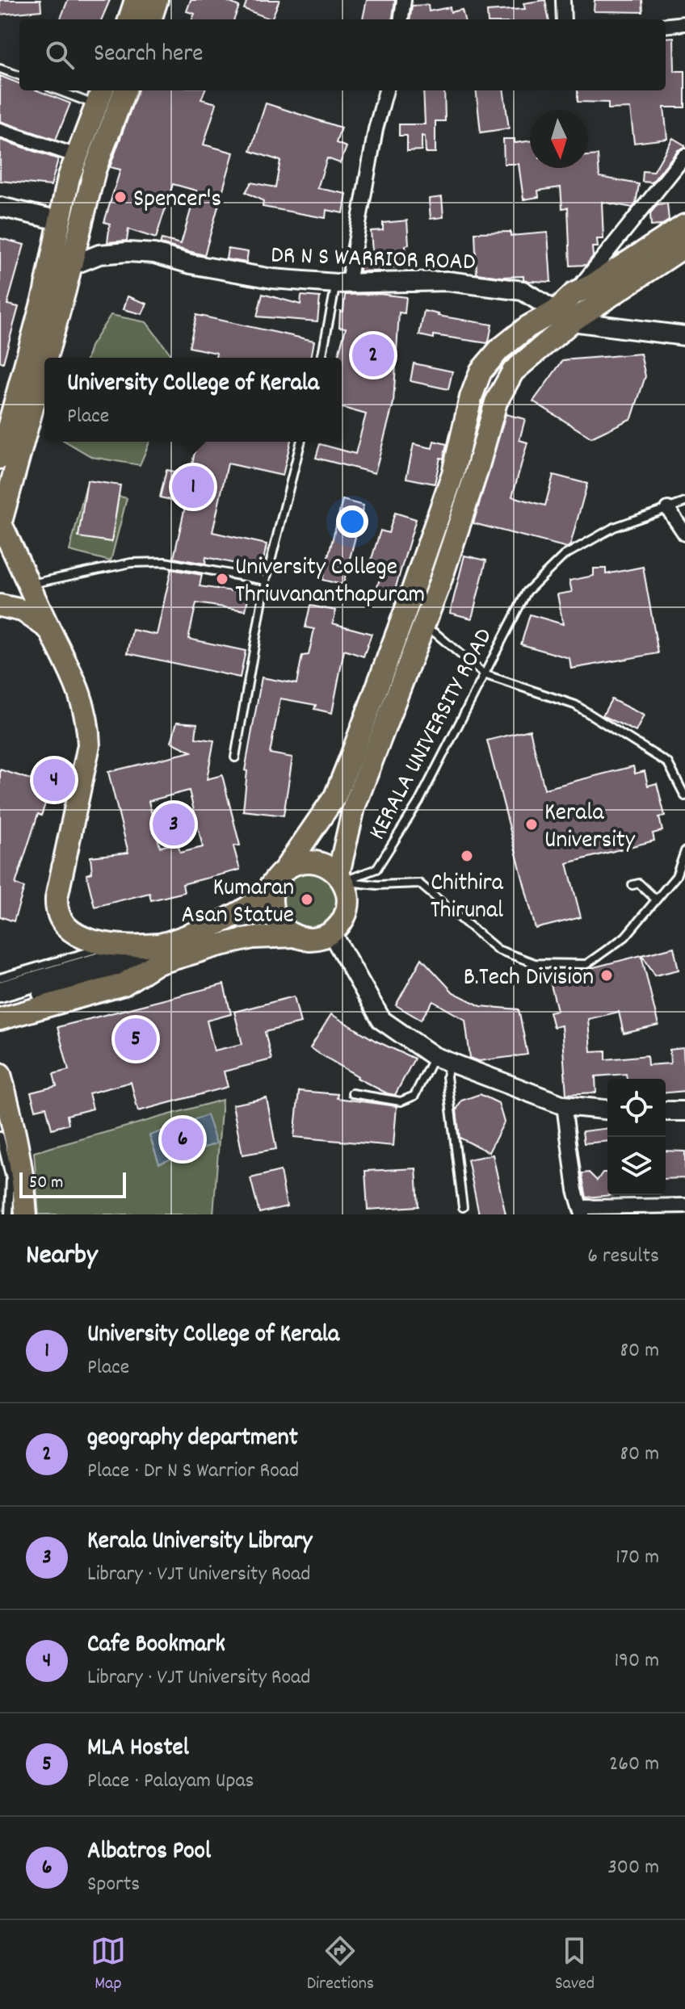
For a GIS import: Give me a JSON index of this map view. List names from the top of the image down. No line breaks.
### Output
{"streets":{"street":["DR N S WARRIOR ROAD"],"lane":["KERALA UNIVERSITY ROAD"]},"places":["Spencer's","University College Thriuvananthapuram","Kerala University","Chithira Thirunal","Kumaran Asan Statue","B.Tech Division"],"scale_bar":"50 m","north":"bottom","page":{"search":"Search here","pins":["2","1","4","3","5","6"],"popup":["University College of Kerala","Place"],"scale":"50 m","heading":["Nearby","6 results"],"list":[{"mark":"1","name":"University College of Kerala","note":"Place","value":"80 m"},{"mark":"2","name":"geography department","note":"Place · Dr N S Warrior Road","value":"80 m"},{"mark":"3","name":"Kerala University Library","note":"Library · VJT University Road","value":"170 m"},{"mark":"4","name":"Cafe Bookmark","note":"Library · VJT University Road","value":"190 m"},{"mark":"5","name":"MLA Hostel","note":"Place · Palayam Upas","value":"260 m"},{"mark":"6","name":"Albatros Pool","note":"Sports","value":"300 m"}],"nav":["Map","Directions","Saved"]}}
